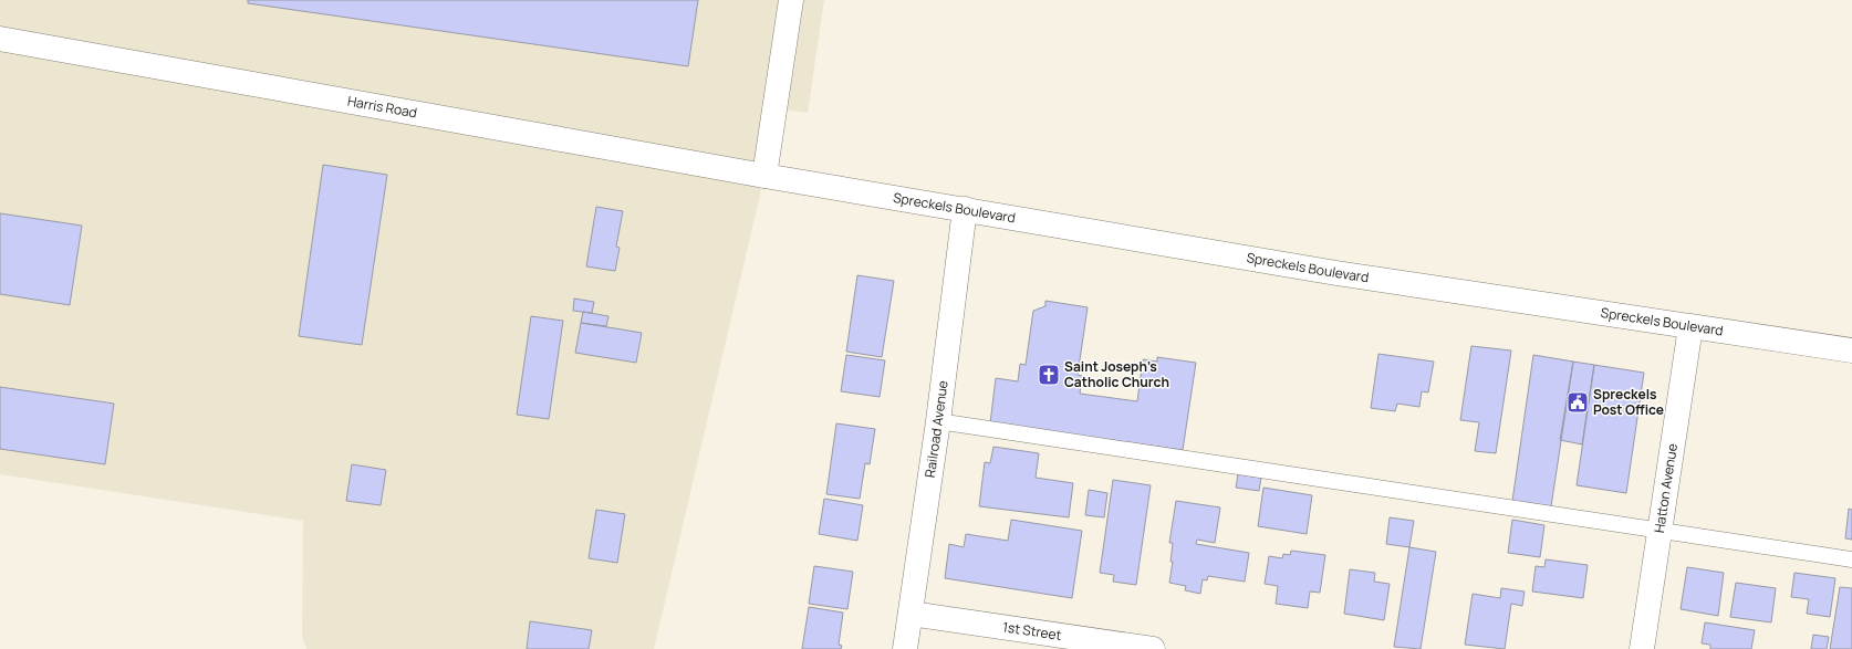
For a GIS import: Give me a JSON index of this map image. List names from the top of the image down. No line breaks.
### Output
{"streets":{"street":["Harris Road","Spreckels Boulevard","Railroad Avenue","Hatton Avenue","1st Street"]},"crossings":[["Harris Road","Spreckels Boulevard"],["Spreckels Boulevard","Railroad Avenue"],["Spreckels Boulevard","Hatton Avenue"],["Railroad Avenue","1st Street"]],"places":{"church":["Saint Joseph’s Catholic Church"],"public building":["Spreckels Post Office"]}}
